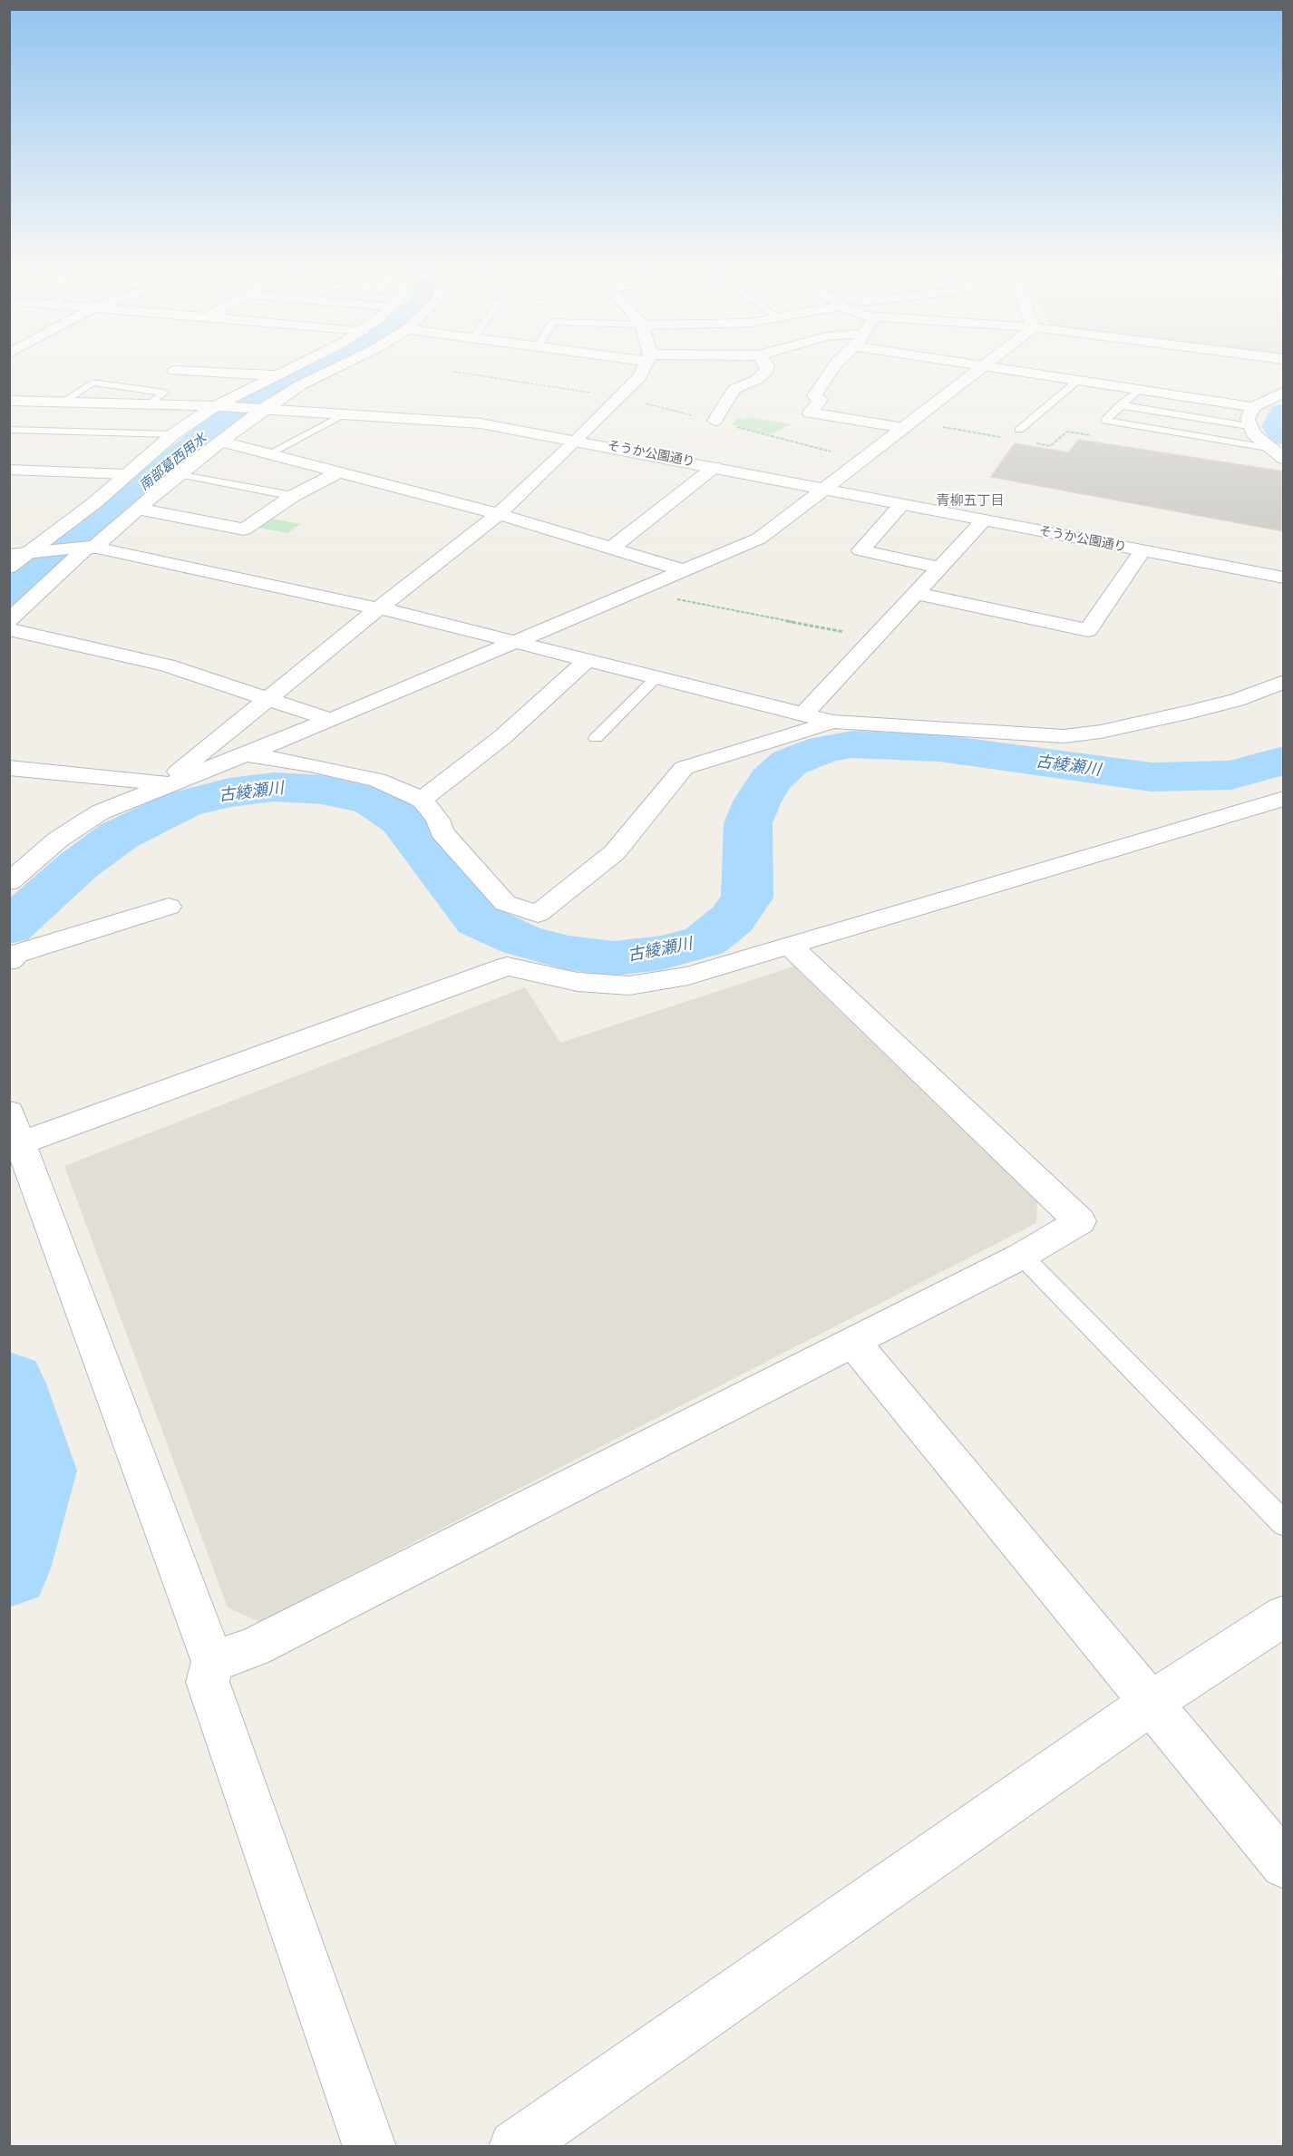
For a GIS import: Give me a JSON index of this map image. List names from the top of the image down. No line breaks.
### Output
{"streets":{"street":["そうか公園通り"]},"districts":["青柳五丁目"],"water":["南部葛西用水","古綾瀬川"]}
